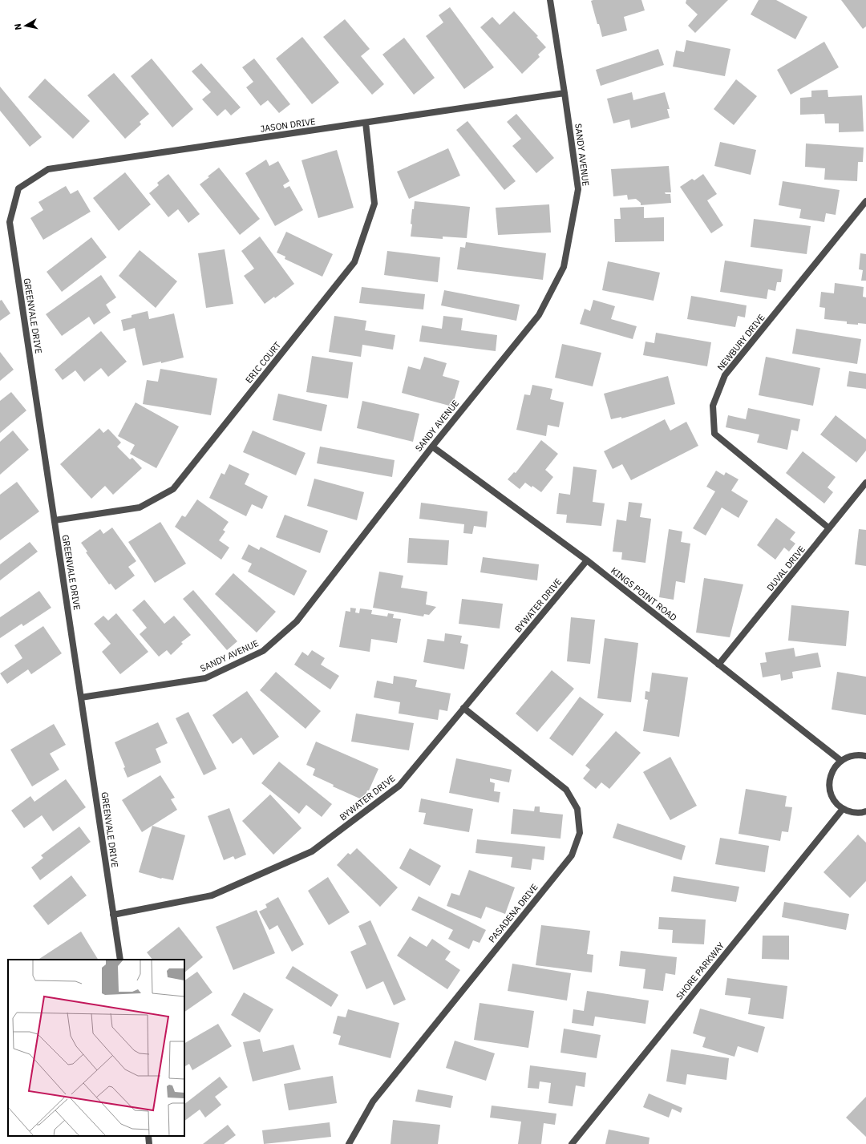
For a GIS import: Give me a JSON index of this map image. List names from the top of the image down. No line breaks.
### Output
{"streets":{"street":["JASON DRIVE","SANDY AVENUE","GREENVALE DRIVE","NEWBURY DRIVE","ERIC COURT","DUVAL DRIVE","KINGS POINT ROAD","BYWATER DRIVE","PASADENA DRIVE","SHORE PARKWAY"]},"crossings":[["JASON DRIVE","SANDY AVENUE"],["JASON DRIVE","GREENVALE DRIVE"],["JASON DRIVE","ERIC COURT"],["SANDY AVENUE","GREENVALE DRIVE"],["SANDY AVENUE","KINGS POINT ROAD"],["GREENVALE DRIVE","ERIC COURT"],["GREENVALE DRIVE","BYWATER DRIVE"],["NEWBURY DRIVE","DUVAL DRIVE"],["DUVAL DRIVE","KINGS POINT ROAD"],["KINGS POINT ROAD","BYWATER DRIVE"],["BYWATER DRIVE","PASADENA DRIVE"]],"north":"left"}
